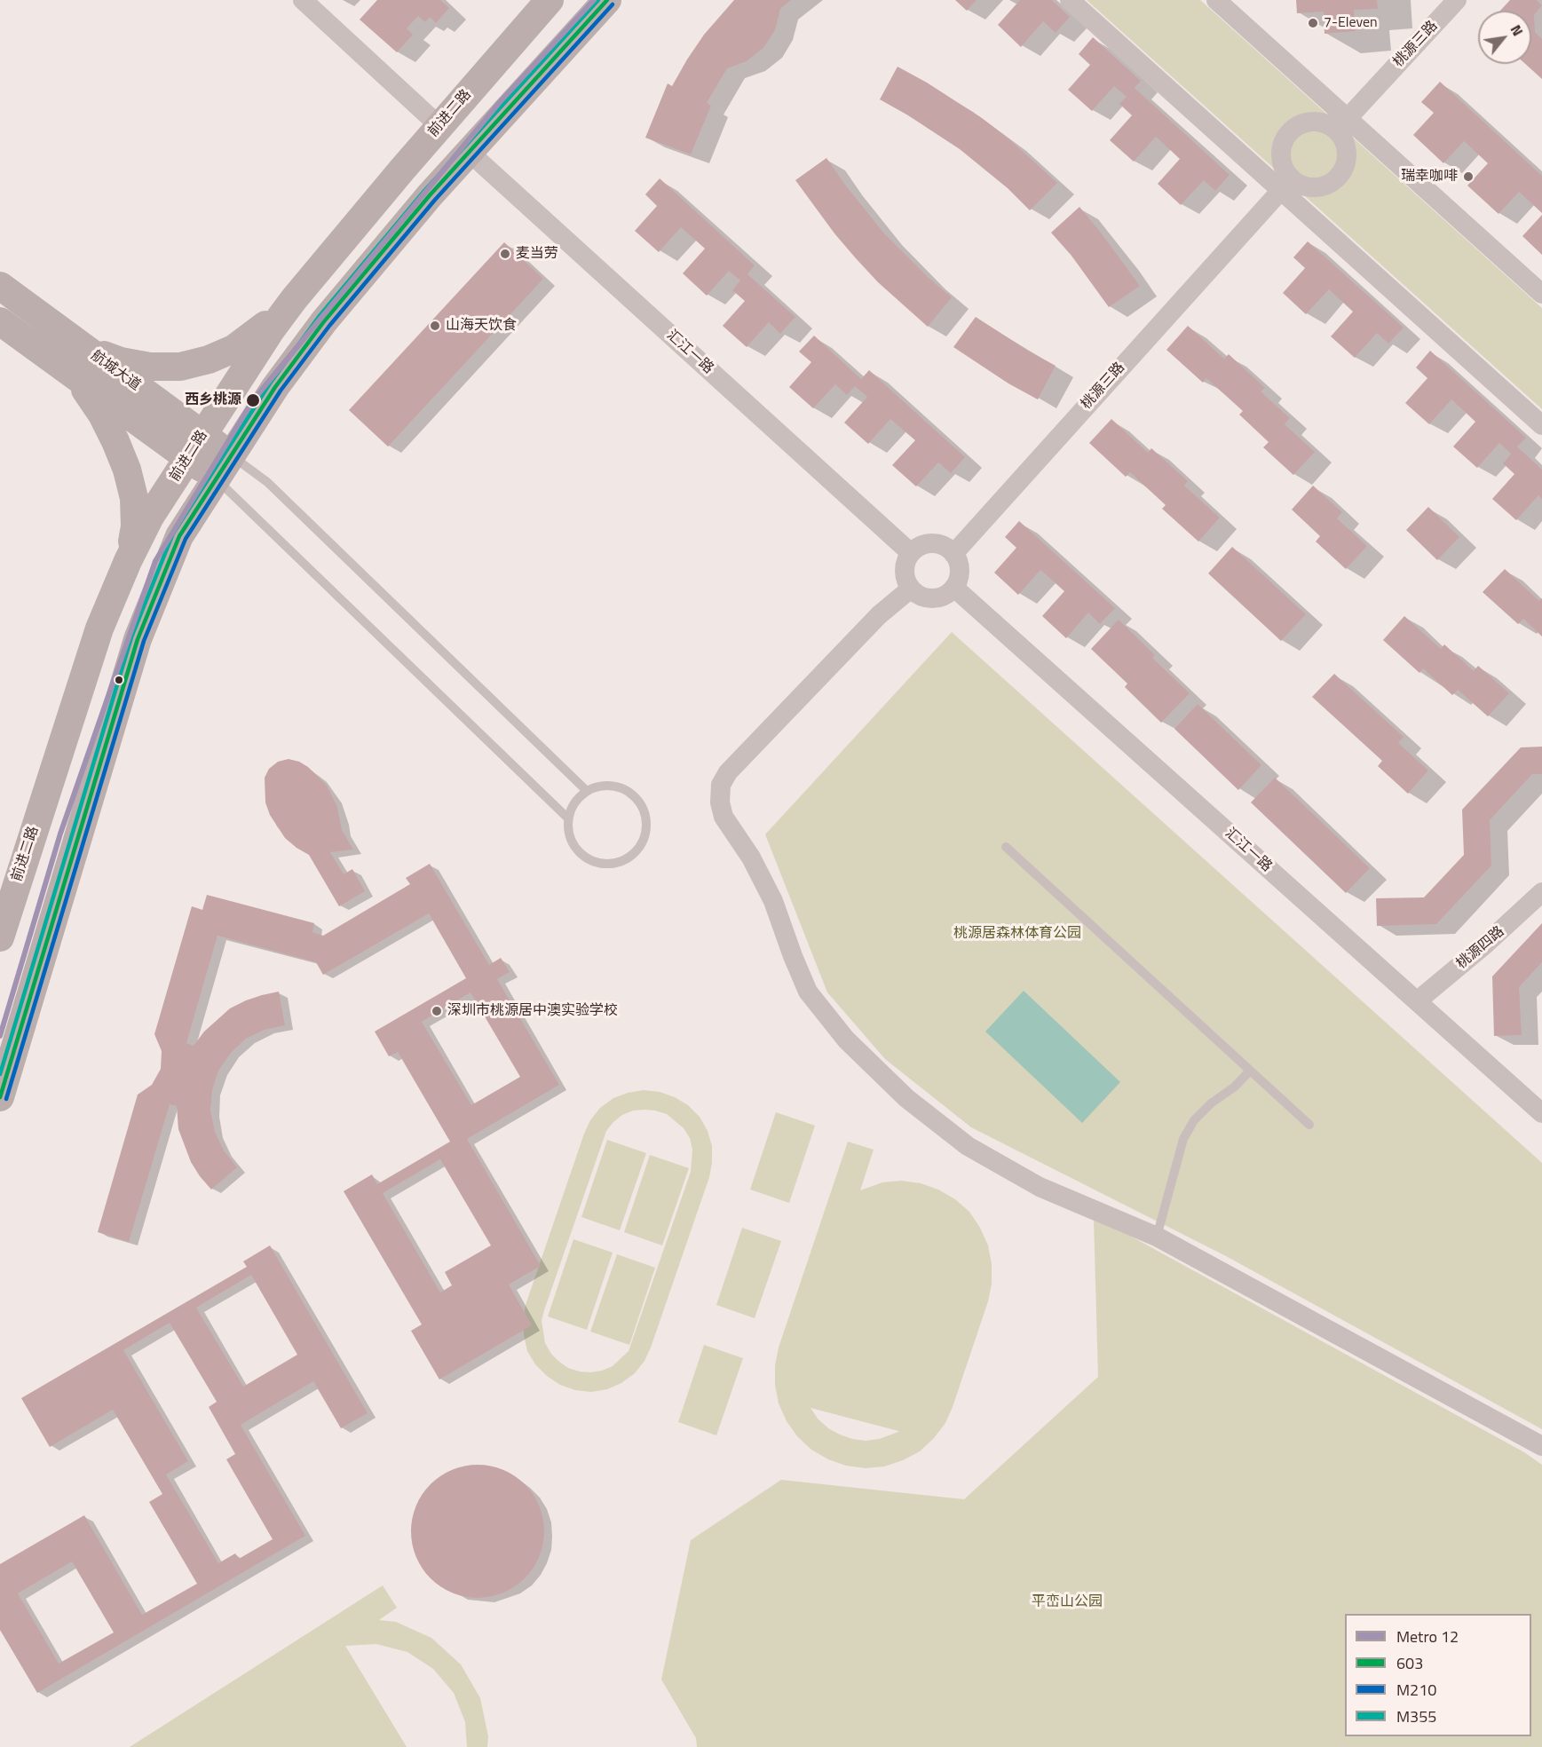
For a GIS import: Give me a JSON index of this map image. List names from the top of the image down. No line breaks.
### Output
{"streets":{"main road":["前进二路","航城大道"],"street":["桃源三路","汇江一路","桃源四路"]},"crossings":[["桃源三路","汇江一路"],["前进二路","航城大道"],["汇江一路","桃源四路"]],"parks":["桃源居森林体育公园","平峦山公园"],"places":["7-Eleven","瑞幸咖啡","麦当劳","山海天饮食","西乡桃源","深圳市桃源居中澳实验学校"],"lines":["metro line 12","transit line 603","transit line M355","transit line M210"],"legend":["Metro 12","603","M210","M355"],"north":"top right"}
